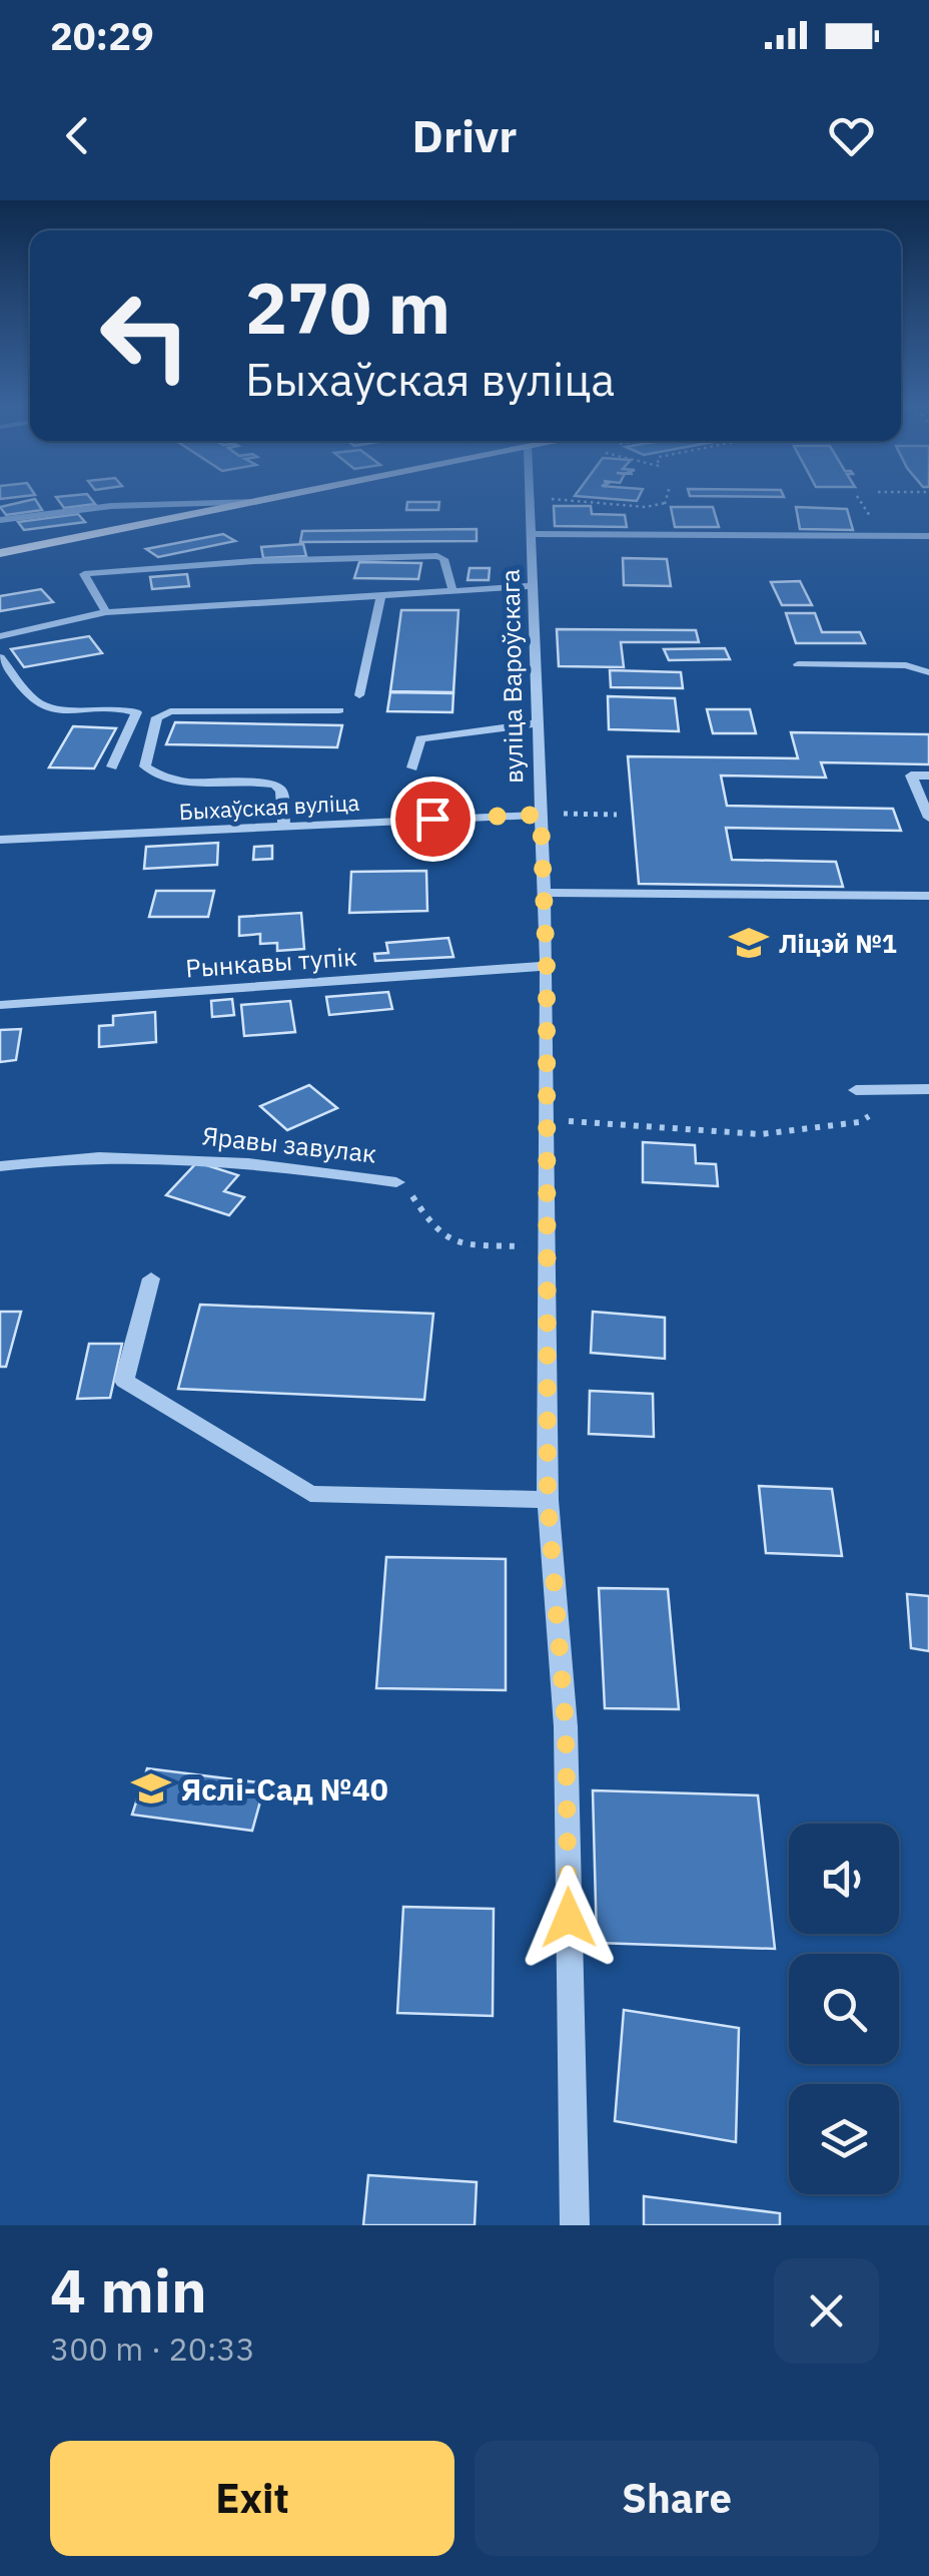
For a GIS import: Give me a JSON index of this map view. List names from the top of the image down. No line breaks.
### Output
{"streets":{"street":["вуліца Вароўскага","Быхаўская вуліца","Рынкавы тупік","Яравы завулак"]},"crossings":[["вуліца Вароўскага","Быхаўская вуліца"],["вуліца Вароўскага","Рынкавы тупік"],["вуліца Вароўскага","Яравы завулак"]],"places":{"school or university":["Ліцэй №1","Яслі-Сад №40"]},"page":{"status":"20:29","header":"Drivr","turn":["270 m","Быхаўская вуліца"],"heading":["4 min","300 m · 20:33"],"buttons":["Exit","Share"]}}
